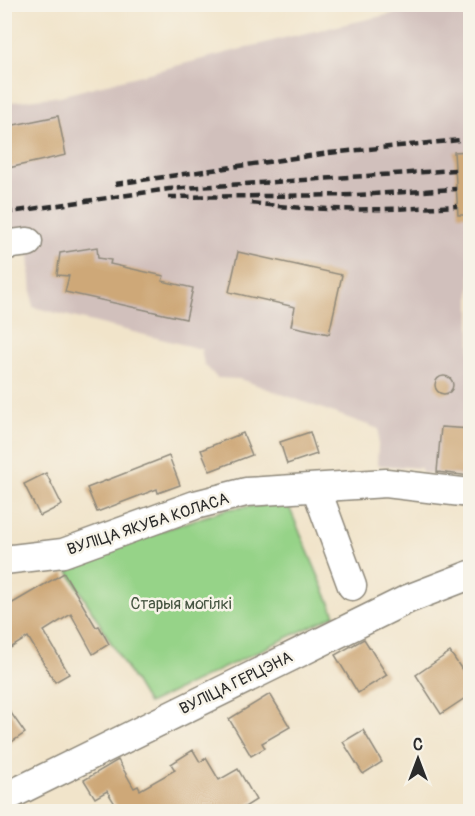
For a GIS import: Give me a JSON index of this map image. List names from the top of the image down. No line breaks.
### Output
{"streets":{"street":["ВУЛІЦА ЯКУБА КОЛАСА","ВУЛІЦА ГЕРЦЭНА"]},"parks":["Старыя могілкі"],"north":"top"}
